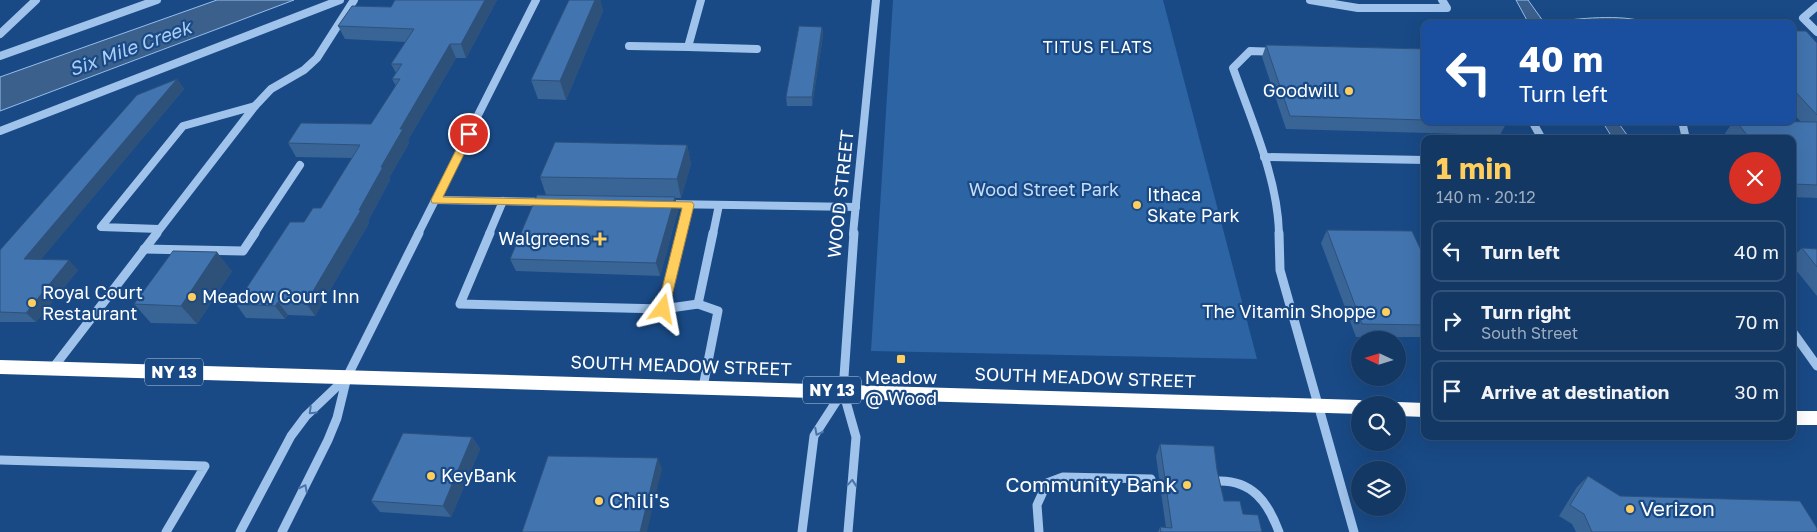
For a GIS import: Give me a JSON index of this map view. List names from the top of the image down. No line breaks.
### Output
{"streets":{"highway":["SOUTH MEADOW STREET","NY 13"],"street":["WOOD STREET"]},"crossings":[["WOOD STREET","SOUTH MEADOW STREET"]],"districts":["TITUS FLATS"],"water":["Six Mile Creek"],"parks":["Wood Street Park"],"places":{"other":["Goodwill","Ithaca Skate Park","Meadow Court Inn","Royal Court Restaurant","The Vitamin Shoppe","KeyBank","Community Bank","Chili's","Verizon"],"health":["Walgreens"],"transit":["Meadow @ Wood"]},"north":"left","page":{"turn":["40 m","Turn left"],"heading":["1 min","140 m · 20:12"],"list":[{"name":"Turn left","value":"40 m"},{"name":"Turn right","note":"South Street","value":"70 m"},{"name":"Arrive at destination","value":"30 m"}]}}
